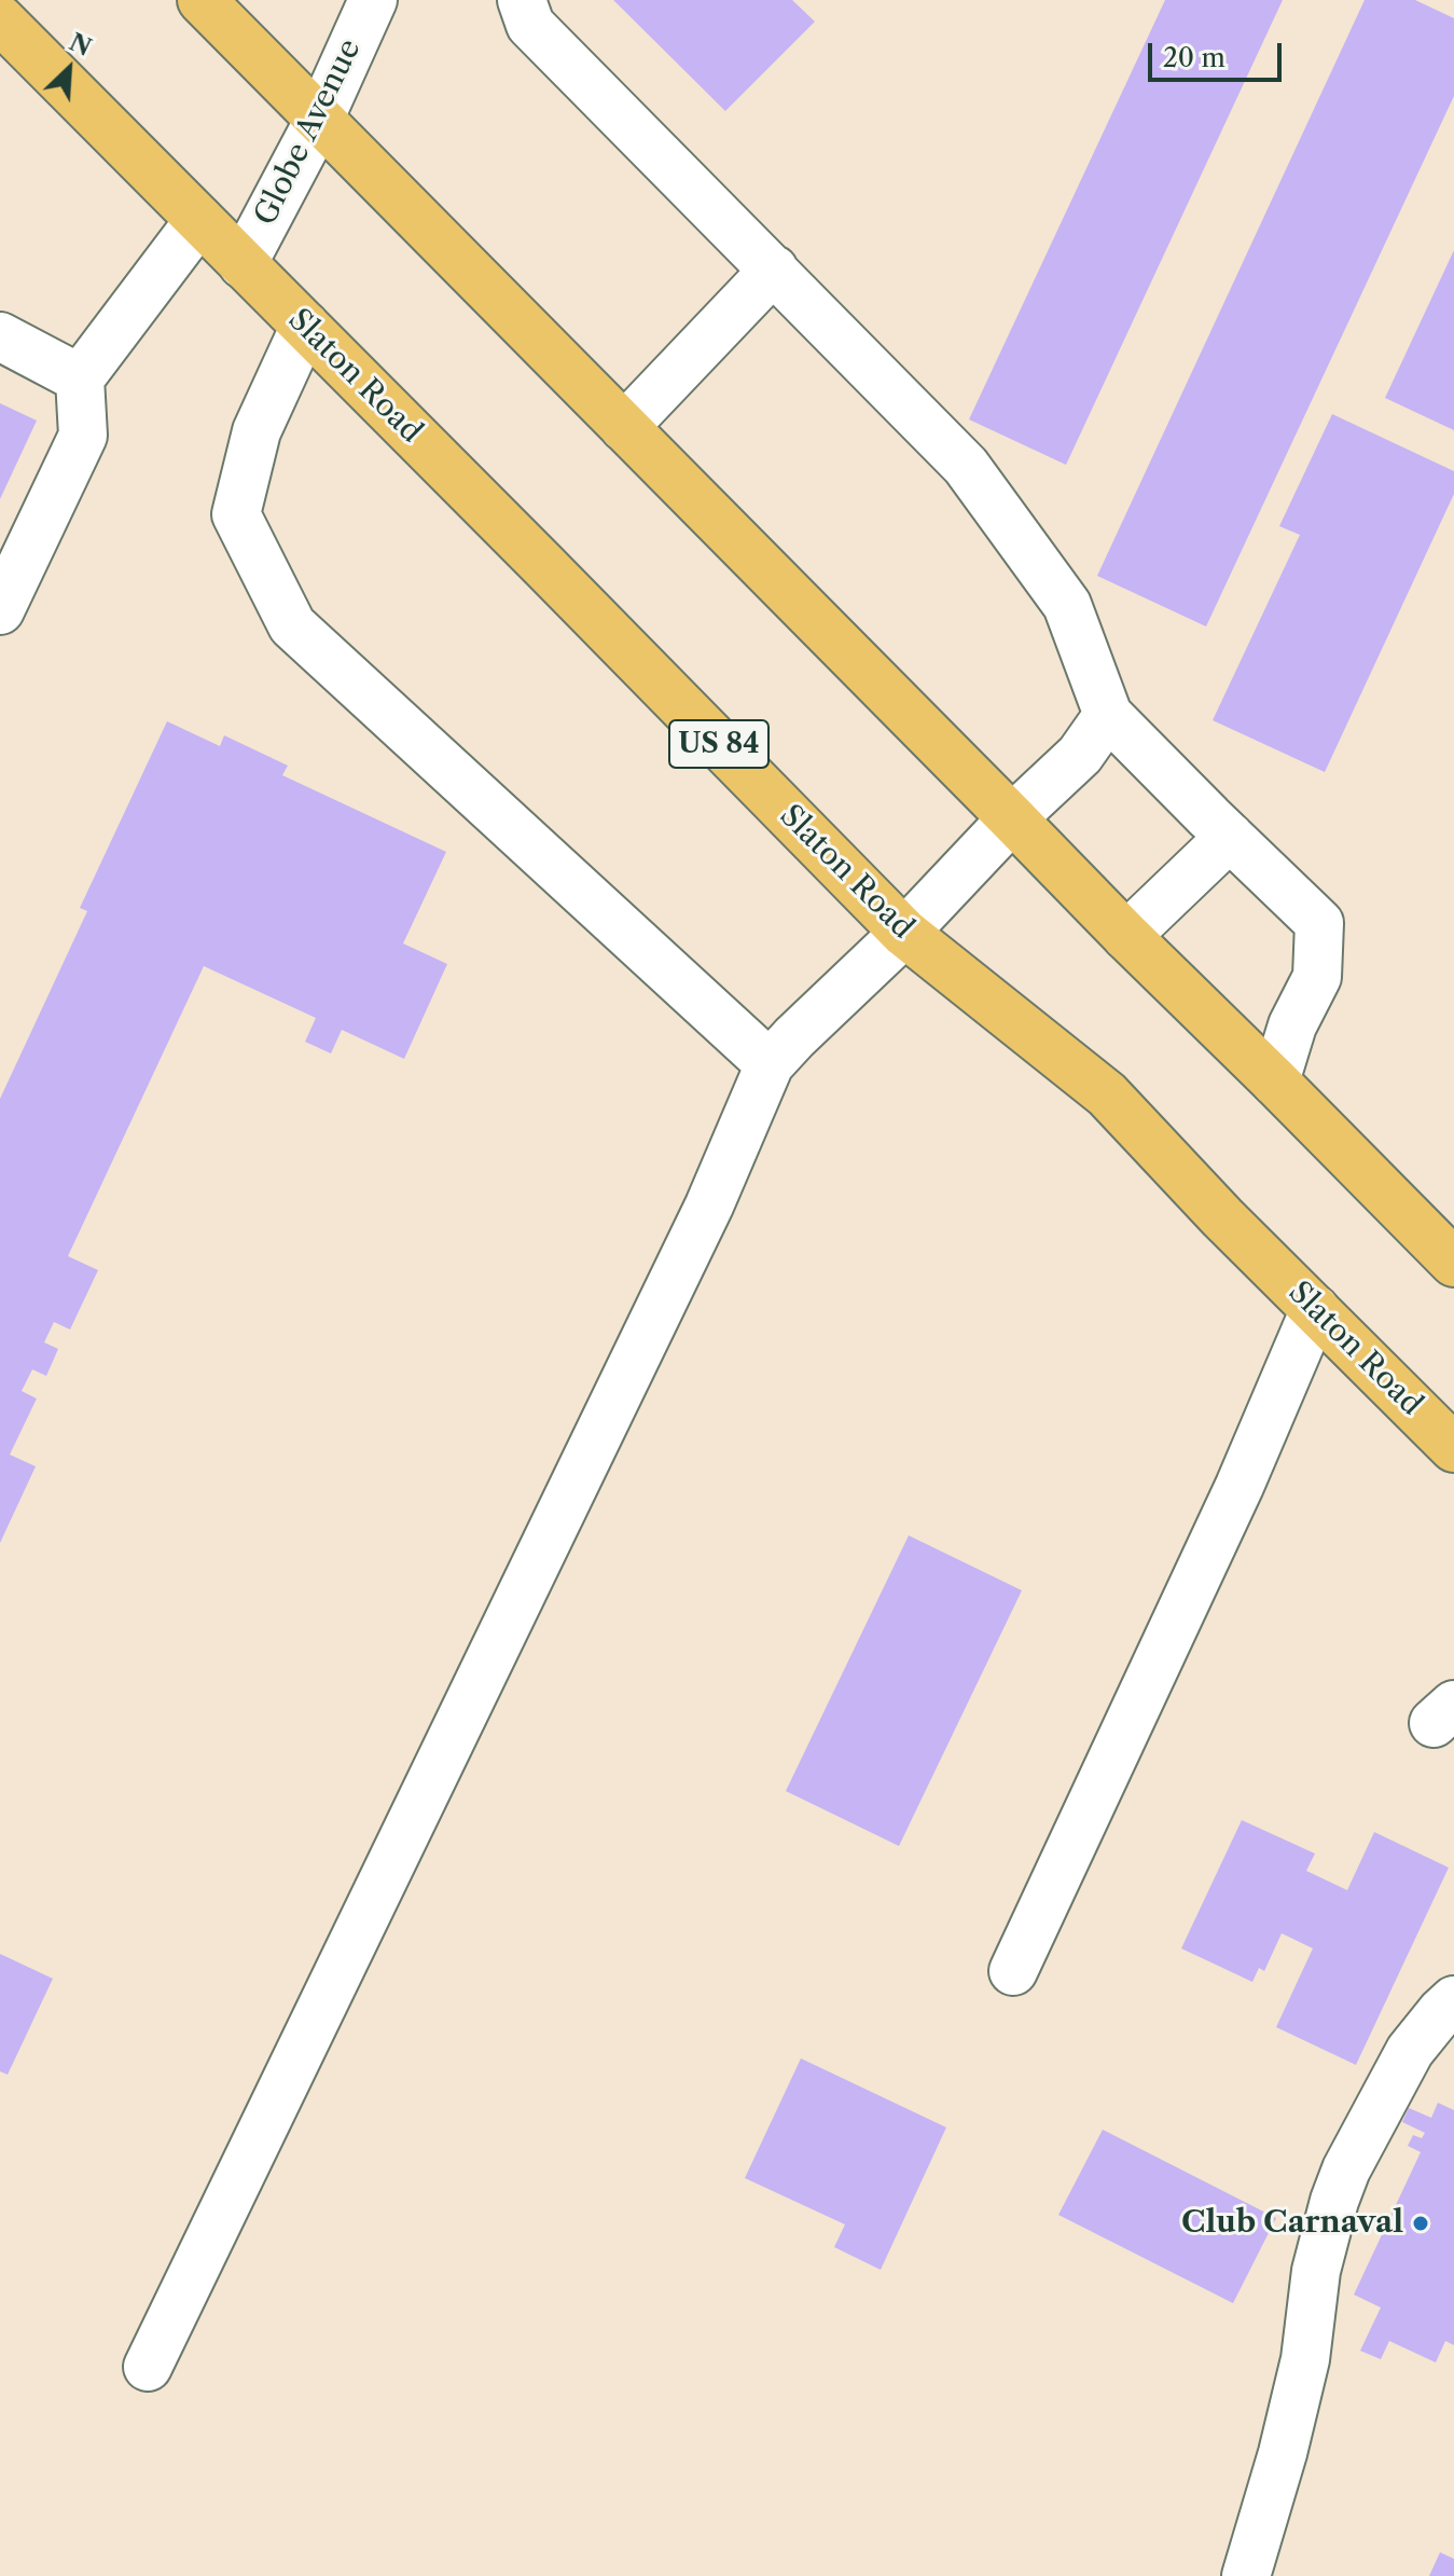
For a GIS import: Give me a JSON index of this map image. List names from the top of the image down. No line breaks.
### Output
{"streets":{"highway":["Slaton Road","US 84"],"street":["Globe Avenue"]},"crossings":[["Globe Avenue","Slaton Road"]],"places":["Club Carnaval"],"scale_bar":"20 m","north":"top right"}
